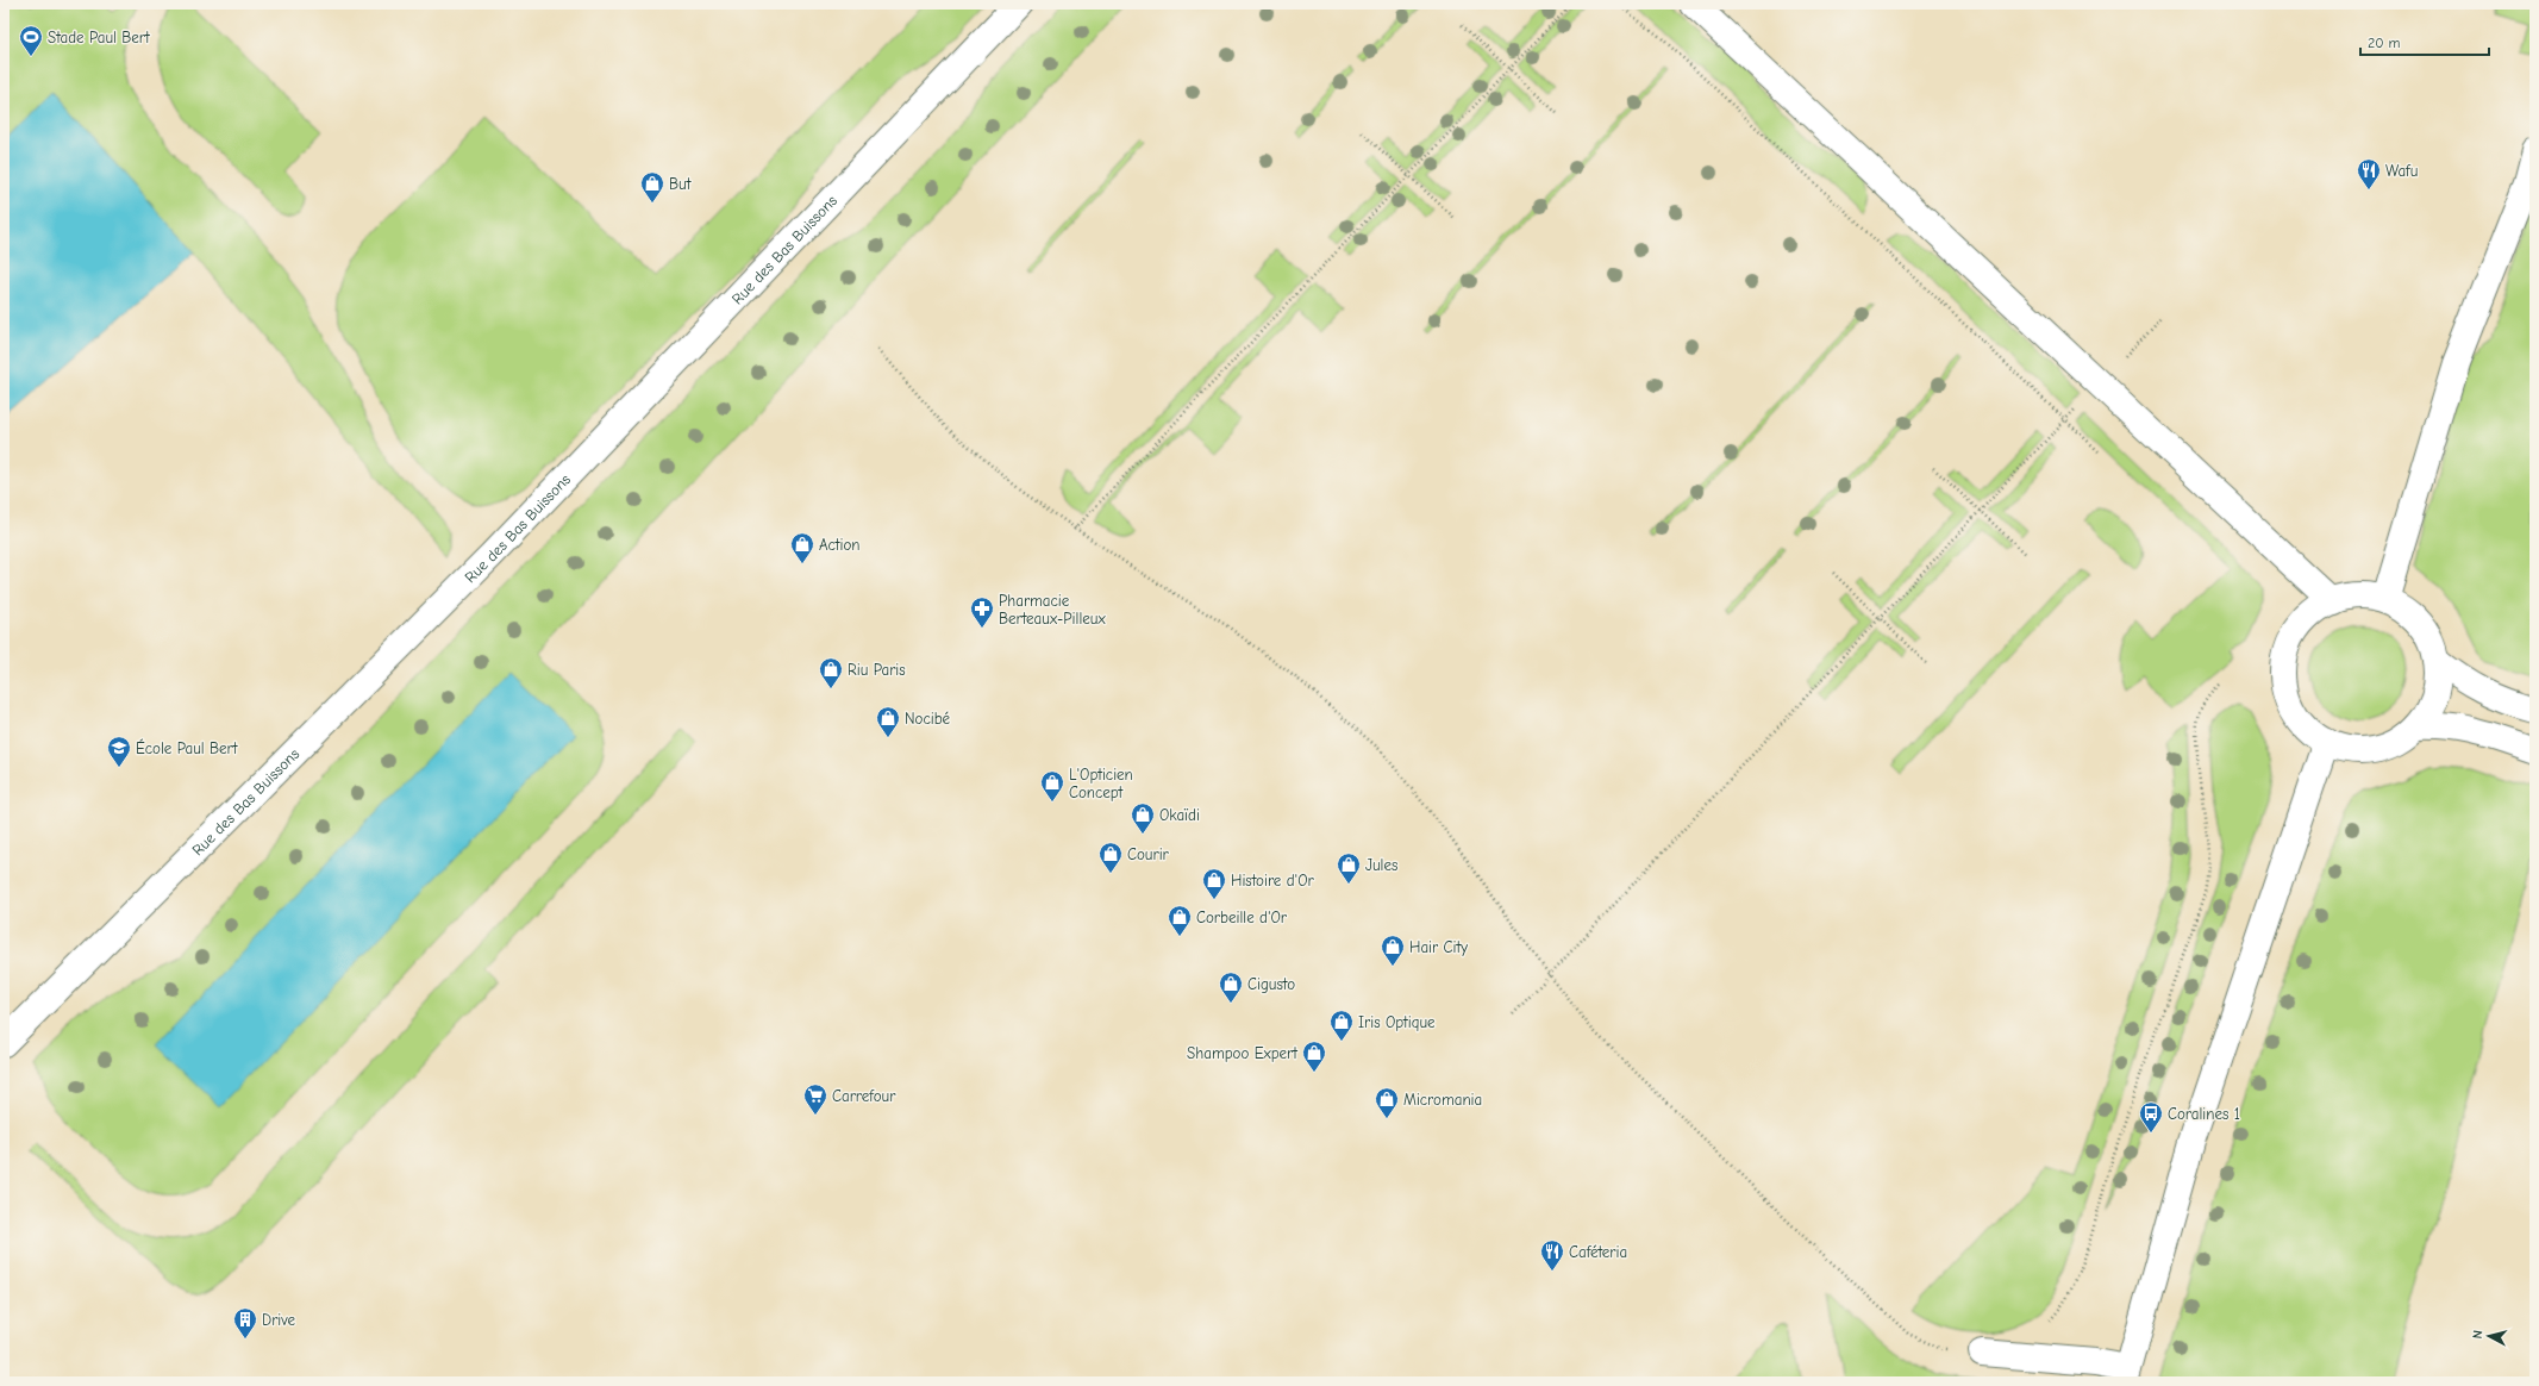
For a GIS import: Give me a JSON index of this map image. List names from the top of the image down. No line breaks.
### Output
{"streets":{"street":["Rue des Bas Buissons"]},"places":{"sports":["Stade Paul Bert"],"restaurant":["Wafu","Caféteria"],"shop":["But","Action","Riu Paris","Nocibé","L'Opticien Concept","Okaïdi","Courir","Jules","Histoire d'Or","Corbeille d'Or","Hair City","Cigusto","Iris Optique","Shampoo Expert","Micromania"],"pharmacy":["Pharmacie Berteaux-Pilleux"],"school or university":["École Paul Bert"],"supermarket":["Carrefour"],"bus stop":["Coralines 1"],"building":["Drive"]},"scale_bar":"20 m","north":"left"}
